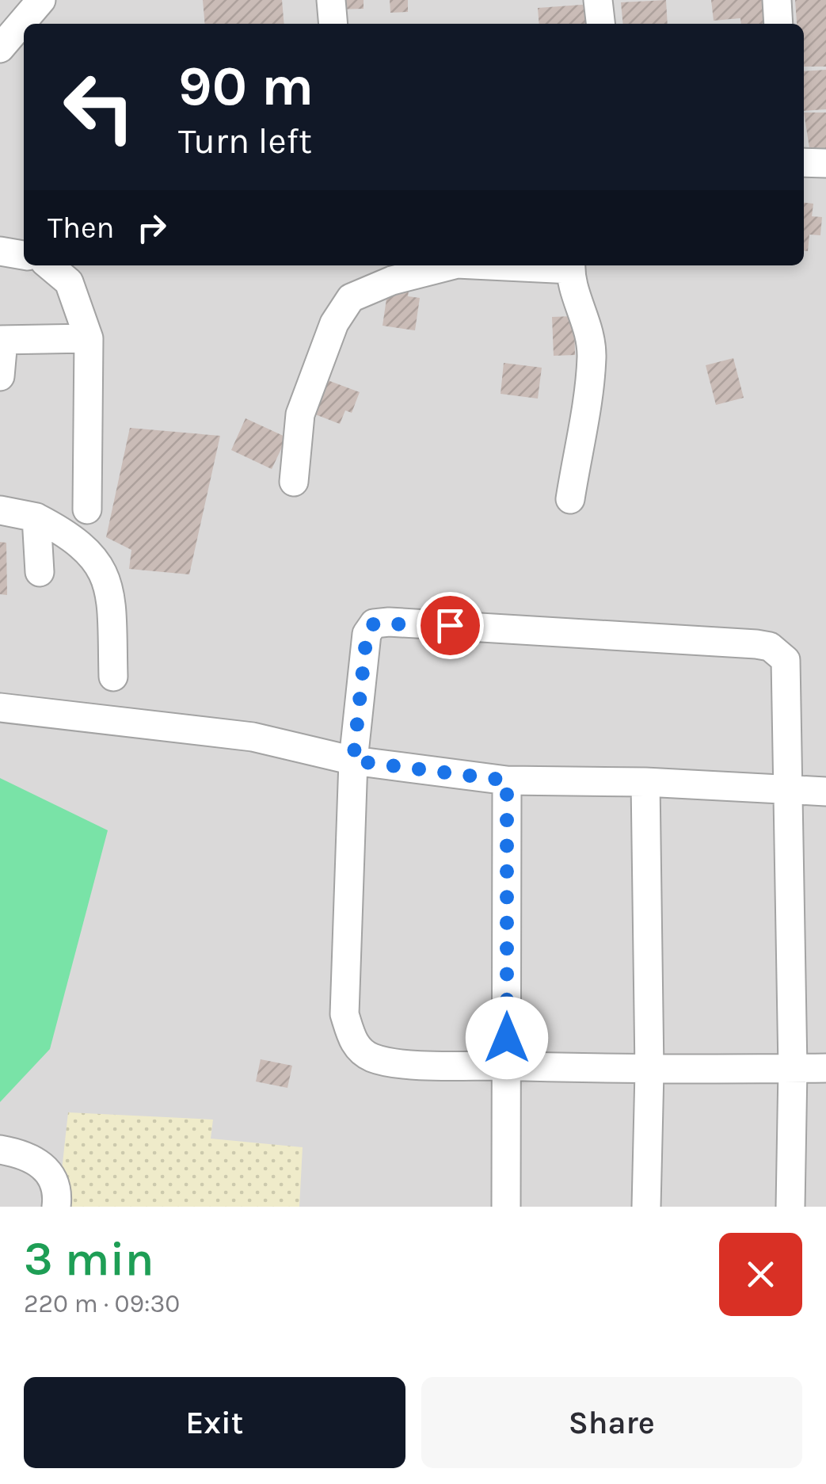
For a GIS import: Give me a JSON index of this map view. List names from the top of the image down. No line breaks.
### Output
{"page":{"turn":["90 m","Turn left"],"then":"Then","heading":["3 min","220 m · 09:30"],"buttons":["Exit","Share"]}}
